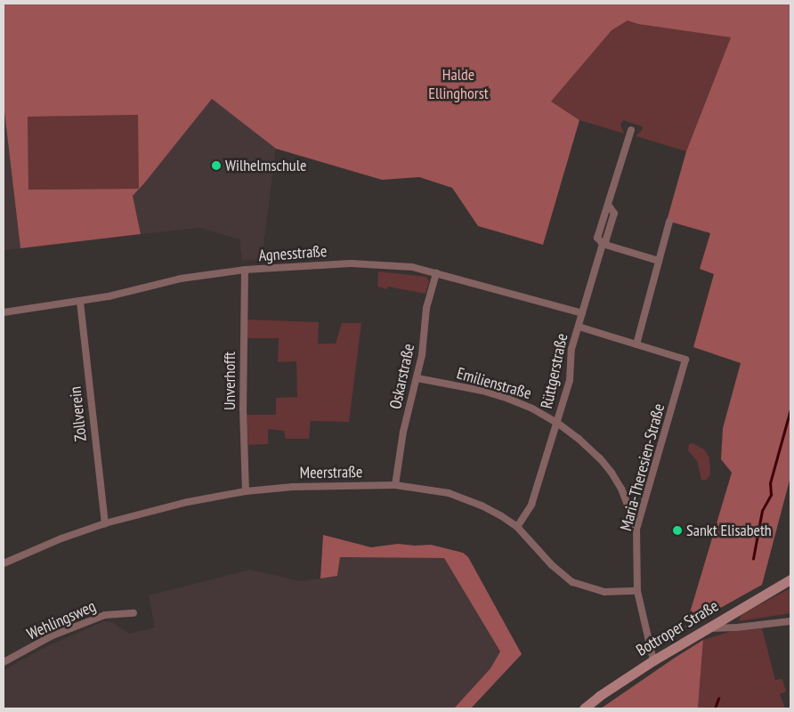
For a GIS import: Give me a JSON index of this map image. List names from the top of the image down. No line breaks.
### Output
{"streets":{"main road":["Bottroper Straße"],"street":["Agnesstraße","Rüttgerstraße","Oskarstraße","Unverhofft","Emilienstraße","Zollverein","Maria-Theresien-Straße","Meerstraße","Wehlingsweg"]},"crossings":[["Agnesstraße","Rüttgerstraße"],["Agnesstraße","Oskarstraße"],["Agnesstraße","Unverhofft"],["Agnesstraße","Zollverein"],["Rüttgerstraße","Emilienstraße"],["Rüttgerstraße","Maria-Theresien-Straße"],["Rüttgerstraße","Meerstraße"],["Oskarstraße","Emilienstraße"],["Oskarstraße","Meerstraße"],["Unverhofft","Meerstraße"],["Emilienstraße","Maria-Theresien-Straße"],["Zollverein","Meerstraße"],["Maria-Theresien-Straße","Meerstraße"],["Maria-Theresien-Straße","Bottroper Straße"]],"parks":["Halde Ellinghorst"],"places":["Wilhelmschule","Sankt Elisabeth"]}
